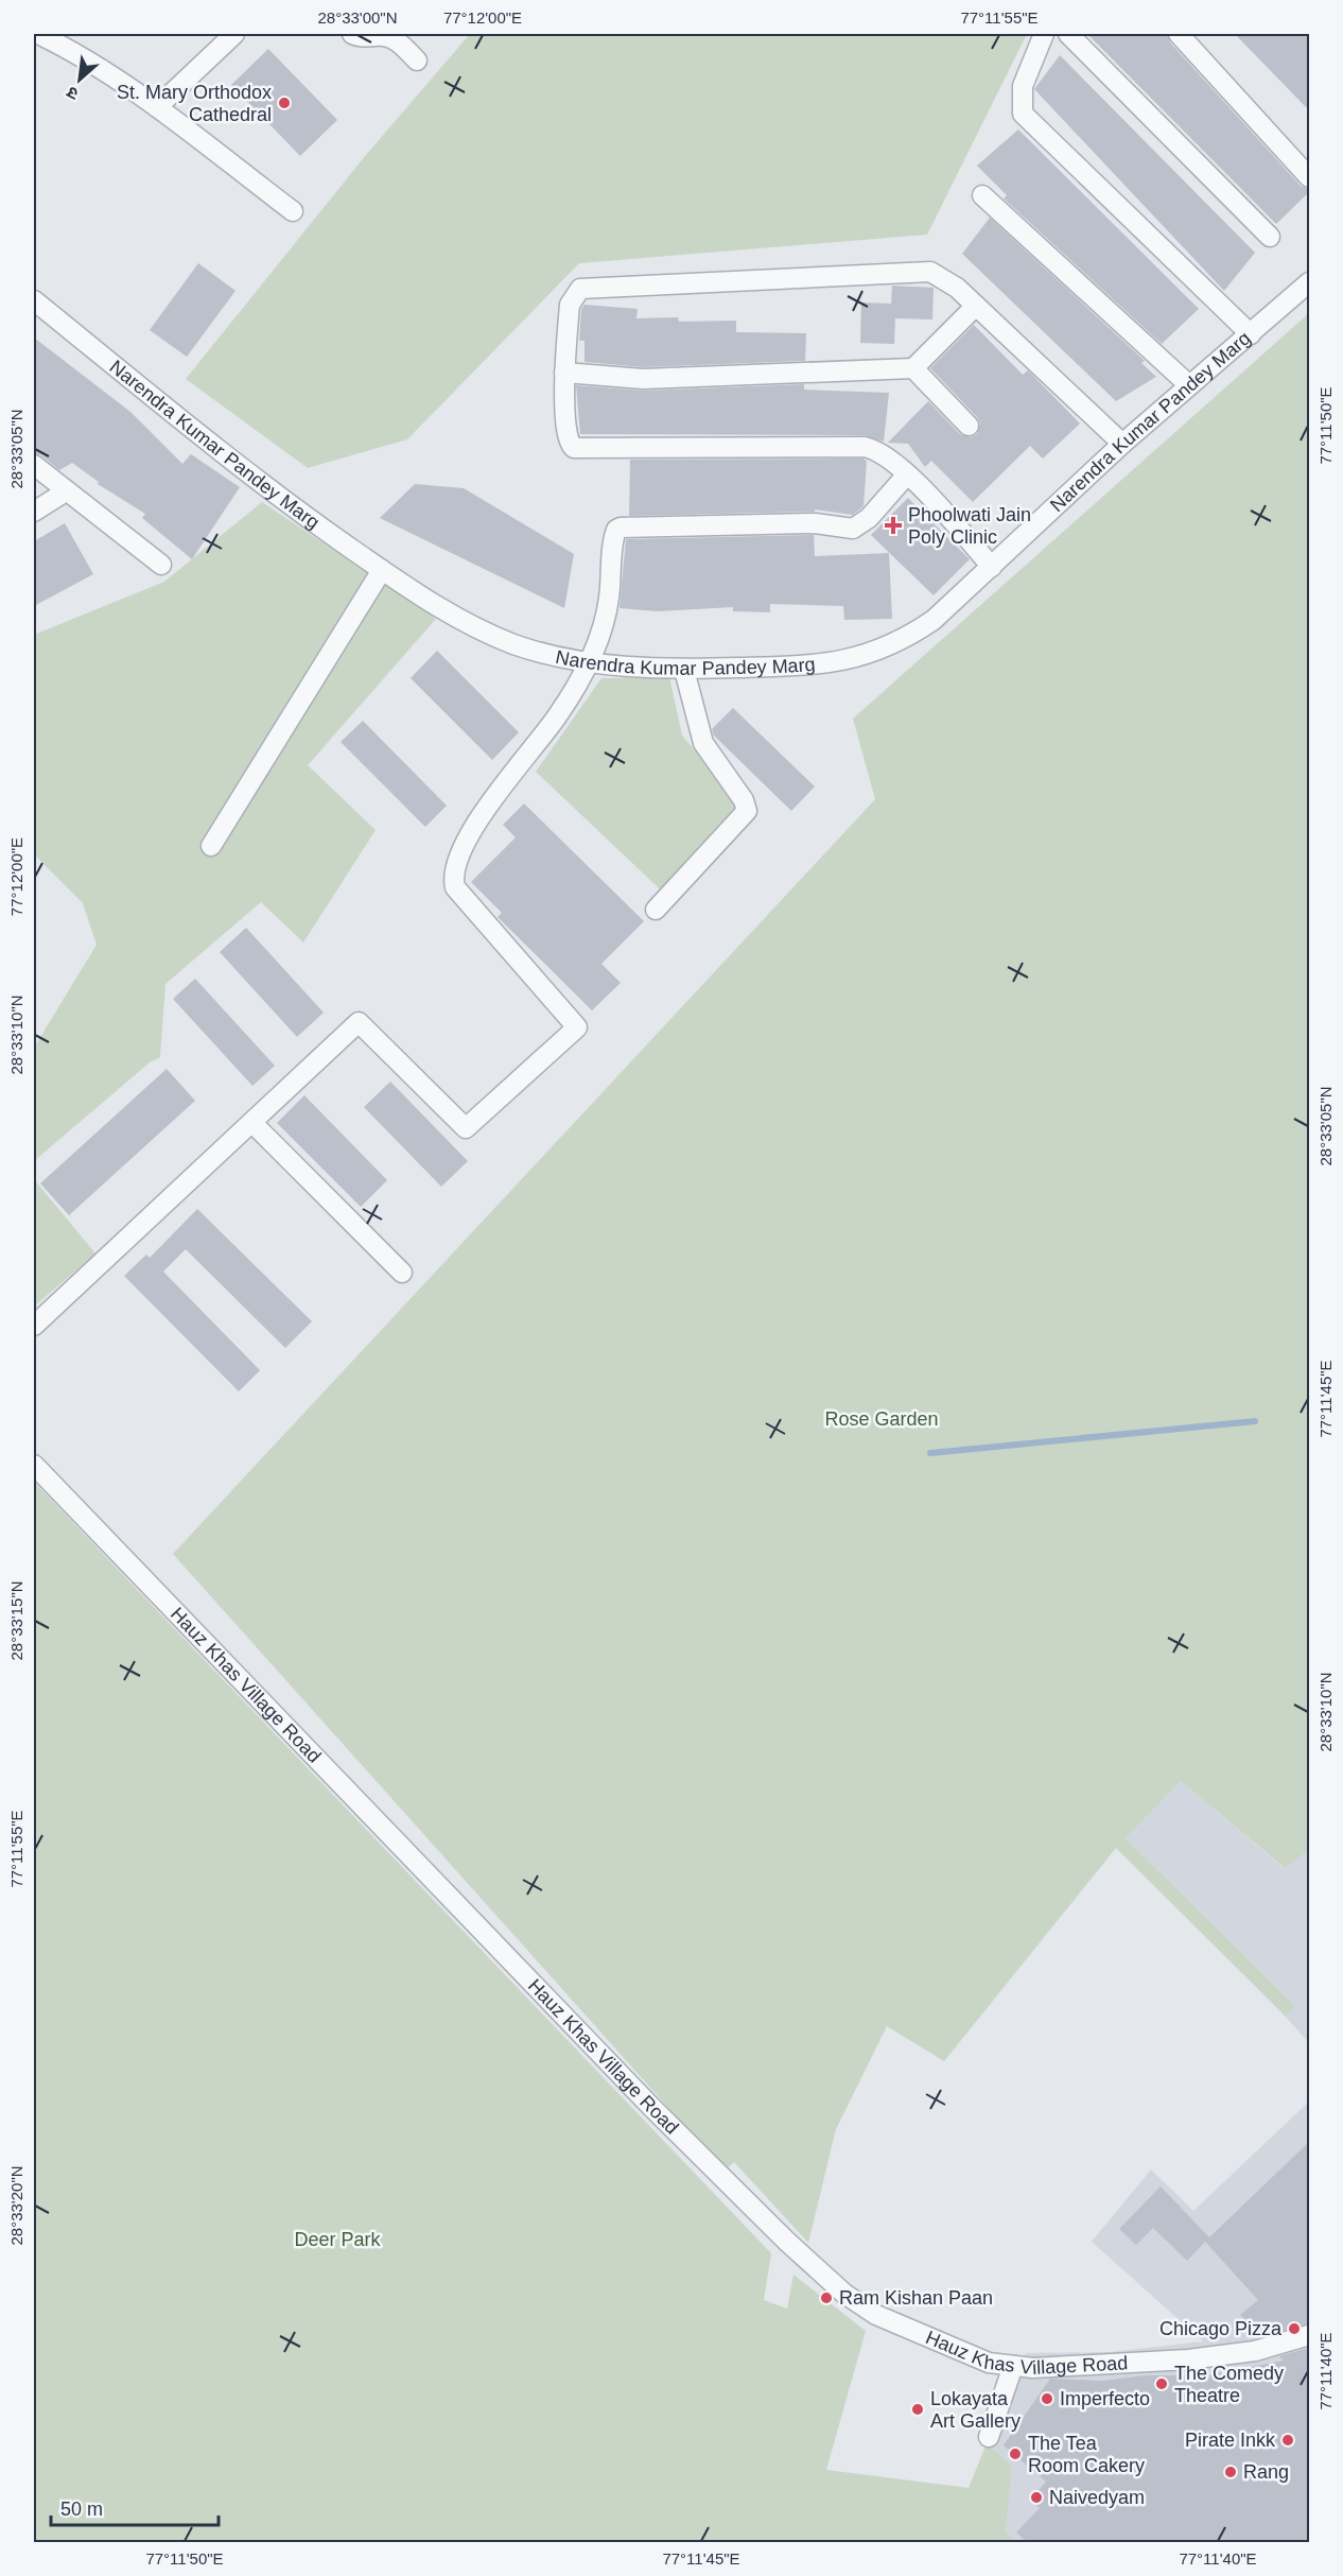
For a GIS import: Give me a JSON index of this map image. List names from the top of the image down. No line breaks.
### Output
{"streets":{"street":["Narendra Kumar Pandey Marg","Hauz Khas Village Road"]},"parks":["Rose Garden","Deer Park"],"places":{"other":["St. Mary Orthodox Cathedral","Ram Kishan Paan","Chicago Pizza","The Comedy Theatre","Imperfecto","Lokayata Art Gallery","Pirate Inkk","The Tea Room Cakery","Rang","Naivedyam"],"health":["Phoolwati Jain Poly Clinic"]},"scale_bar":"50 m","north":"bottom left","coordinates":["28°33'00\"N","77°12'00\"E","77°11'55\"E","77°11'50\"E","28°33'05\"N","28°33'10\"N","77°11'45\"E","28°33'15\"N","28°33'20\"N","77°11'40\"E"]}
